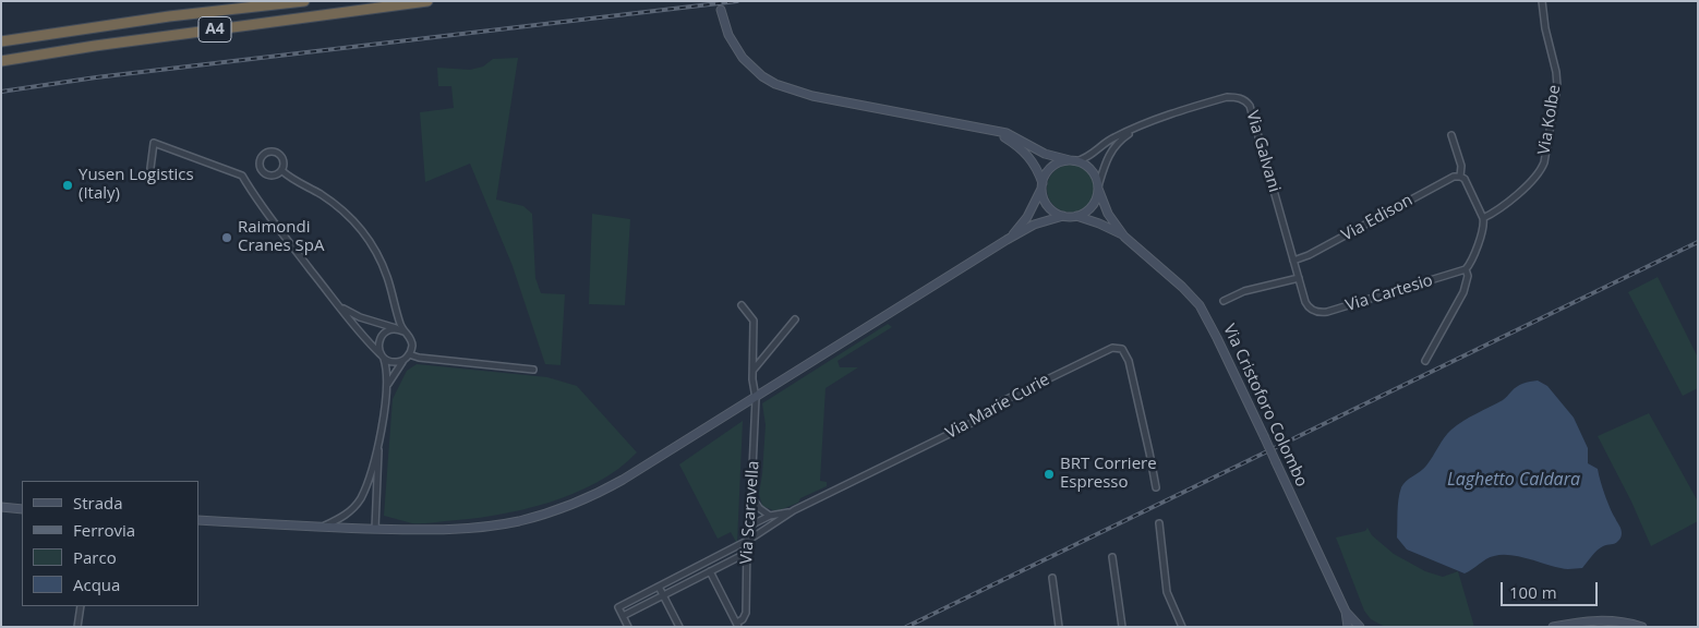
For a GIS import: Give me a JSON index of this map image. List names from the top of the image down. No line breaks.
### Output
{"streets":{"highway":["A4"],"street":["Via Kolbe","Via Galvani","Via Edison","Via Cartesio","Via Cristoforo Colombo","Via Marie Curie","Via Scaravella"]},"crossings":[["Via Galvani","Via Edison"],["Via Galvani","Via Cartesio"],["Via Galvani","Via Cristoforo Colombo"],["Via Marie Curie","Via Scaravella"]],"water":["Laghetto Caldara"],"places":["Yusen Logistics (Italy)","Raimondi Cranes SpA","BRT Corriere Espresso"],"legend":["Strada","Ferrovia","Parco","Acqua"],"scale_bar":"100 m"}
